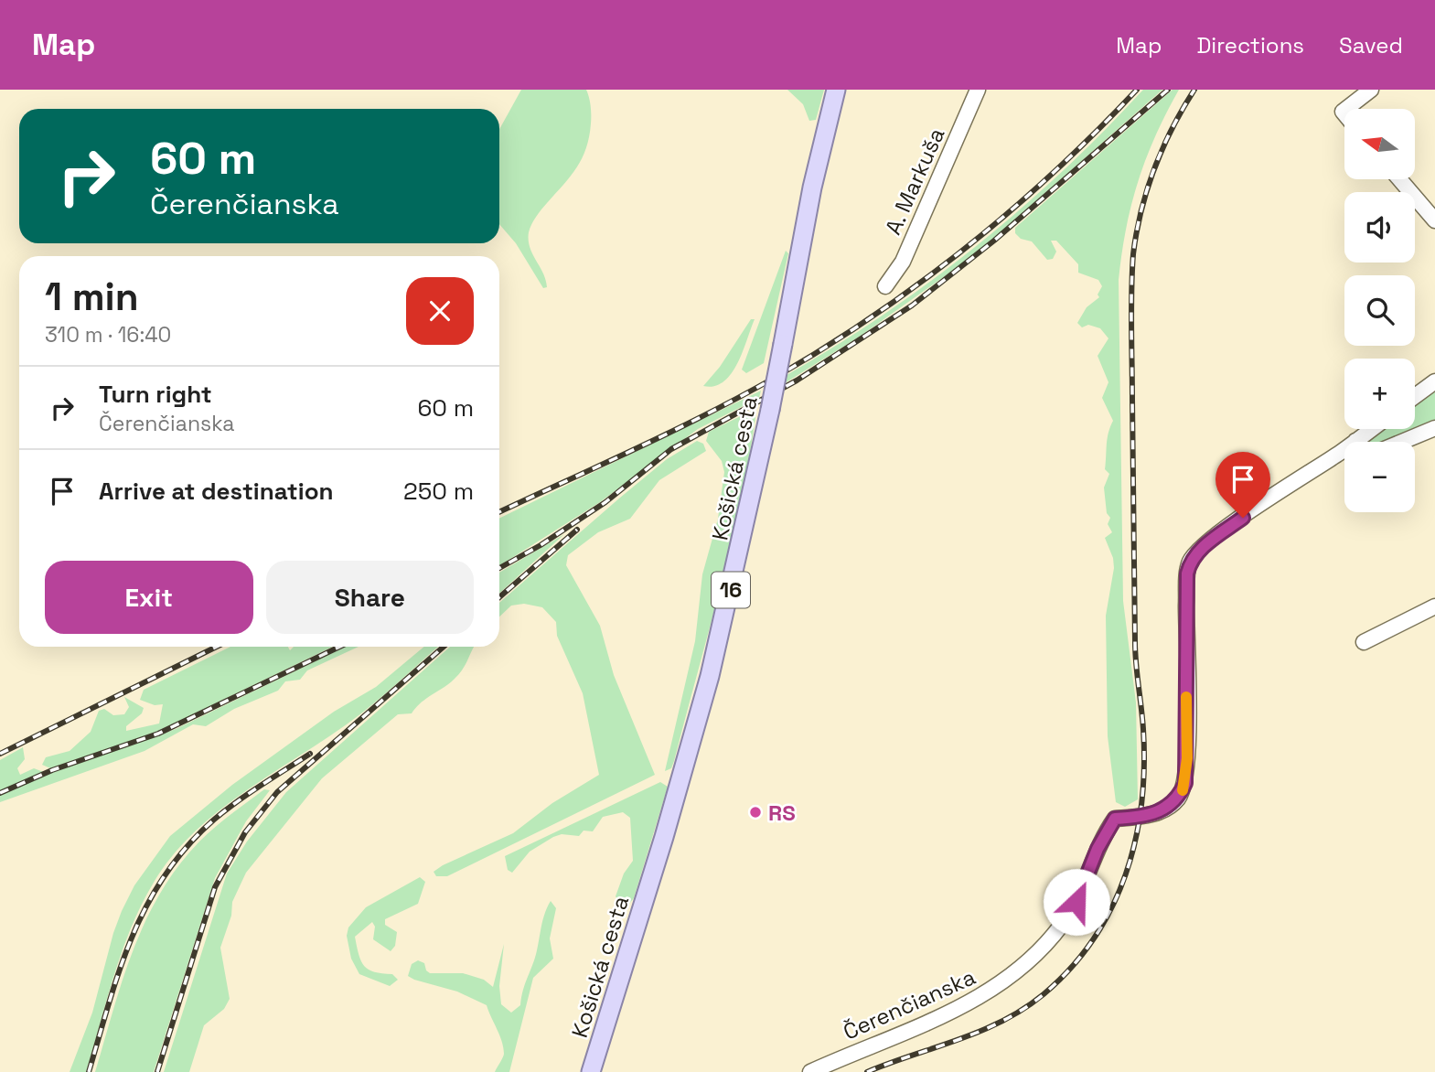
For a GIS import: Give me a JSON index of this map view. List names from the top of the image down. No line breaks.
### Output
{"streets":{"main road":["Košická cesta","16"],"street":["A. Markuša","Čerenčianska"]},"places":["RS"],"north":"left","page":{"header":"Map","nav":["Map","Directions","Saved"],"map_buttons":["+","−"],"turn":["60 m","Čerenčianska"],"heading":["1 min","310 m · 16:40"],"list":[{"name":"Turn right","note":"Čerenčianska","value":"60 m"},{"name":"Arrive at destination","value":"250 m"}],"buttons":["Exit","Share"]}}
